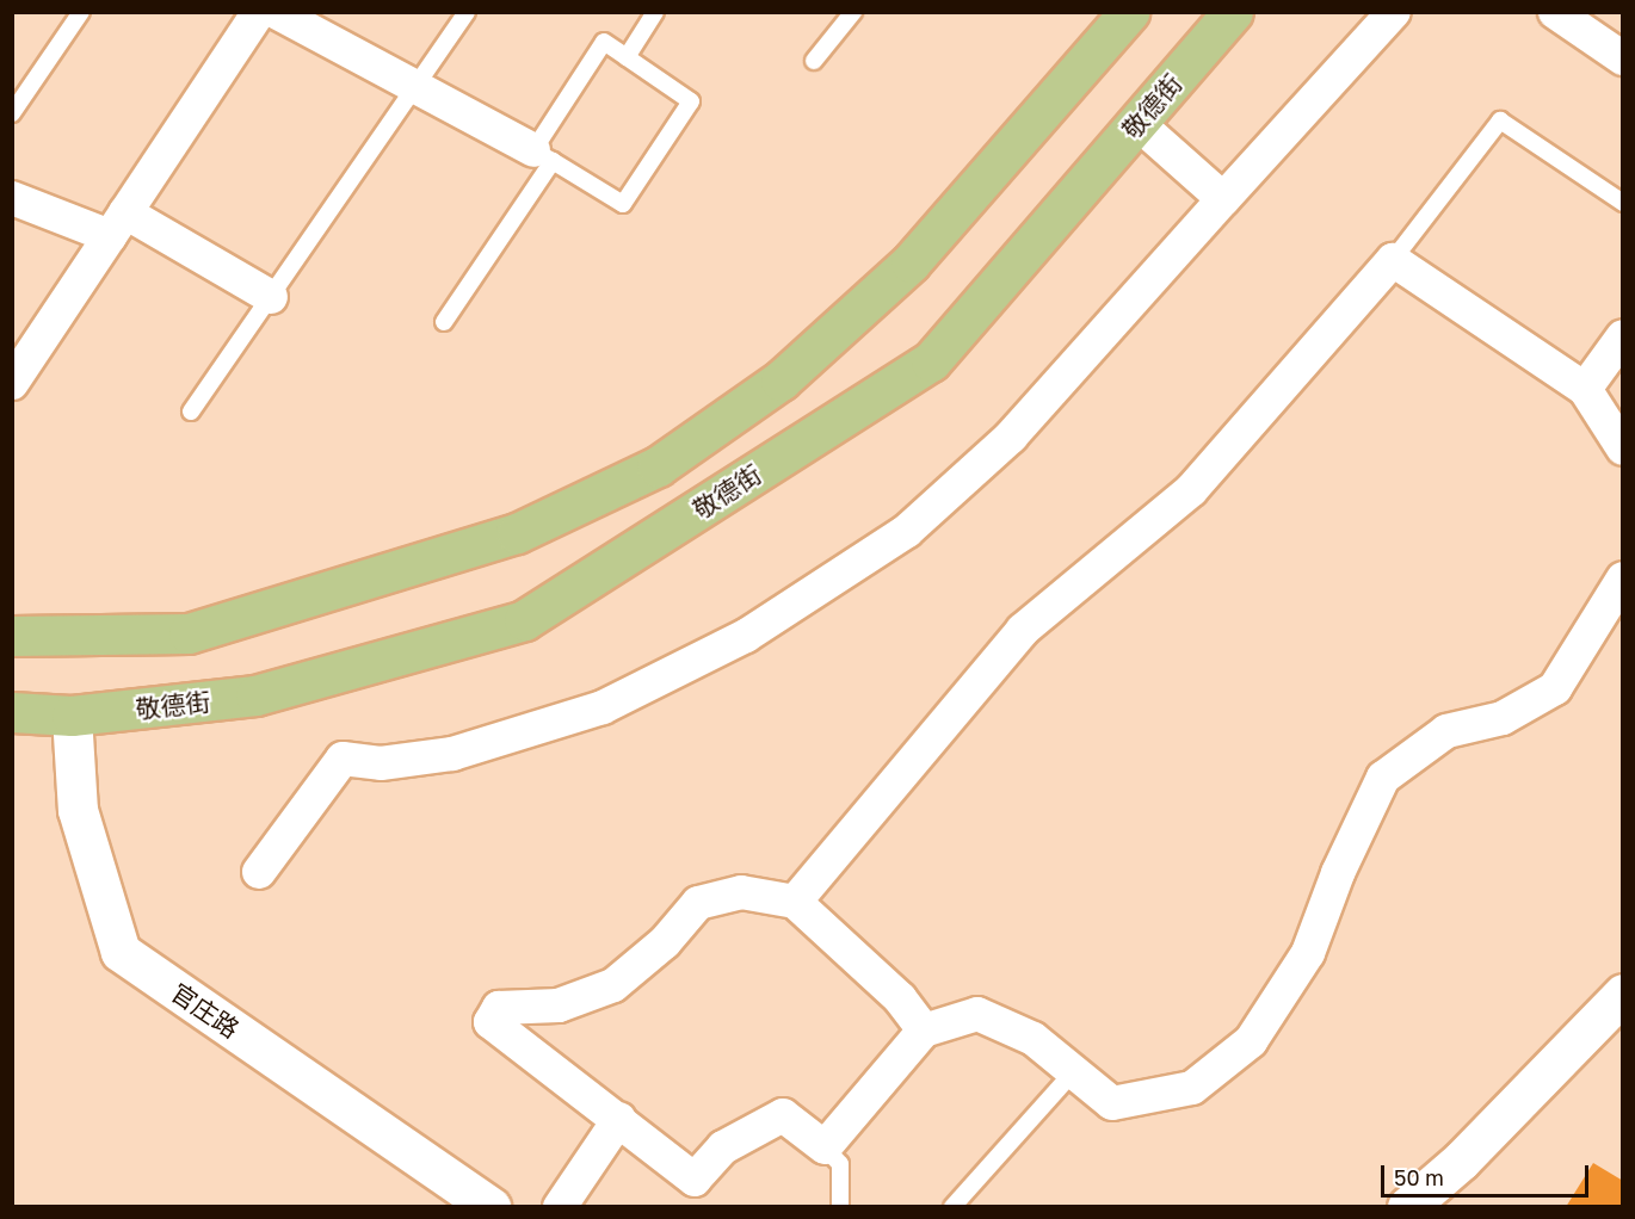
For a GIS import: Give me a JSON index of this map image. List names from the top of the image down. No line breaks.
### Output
{"streets":{"main road":["敬德街"],"street":["官庄路"]},"crossings":[["敬德街","官庄路"]],"scale_bar":"50 m"}
